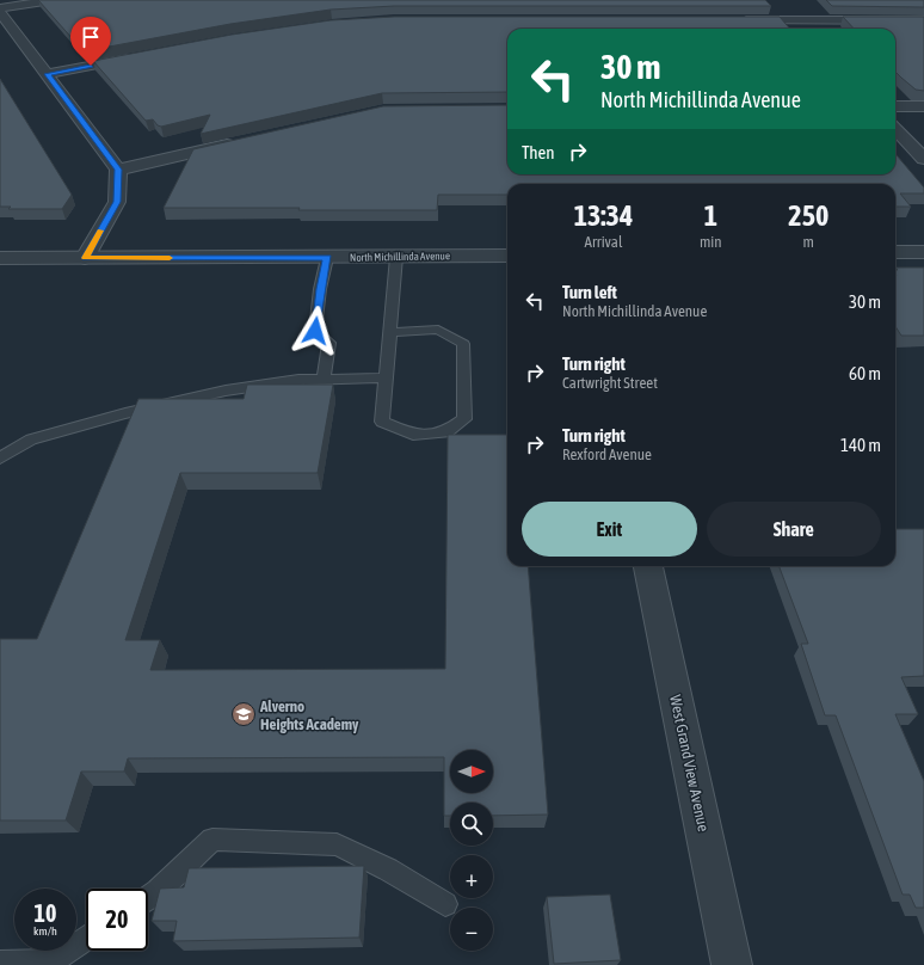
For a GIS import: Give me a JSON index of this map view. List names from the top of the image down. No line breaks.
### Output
{"streets":{"street":["North Michillinda Avenue","West Grand View Avenue"]},"places":{"school or university":["Alverno Heights Academy"]},"north":"right","page":{"turn":["30 m","North Michillinda Avenue"],"then":"Then","eta":["13:34","Arrival","1","min","250","m"],"list":[{"name":"Turn left","note":"North Michillinda Avenue","value":"30 m"},{"name":"Turn right","note":"Cartwright Street","value":"60 m"},{"name":"Turn right","note":"Rexford Avenue","value":"140 m"}],"buttons":["Exit","Share"],"map_buttons":["+","−"],"speed":"10 km/h","limit":"20"}}
